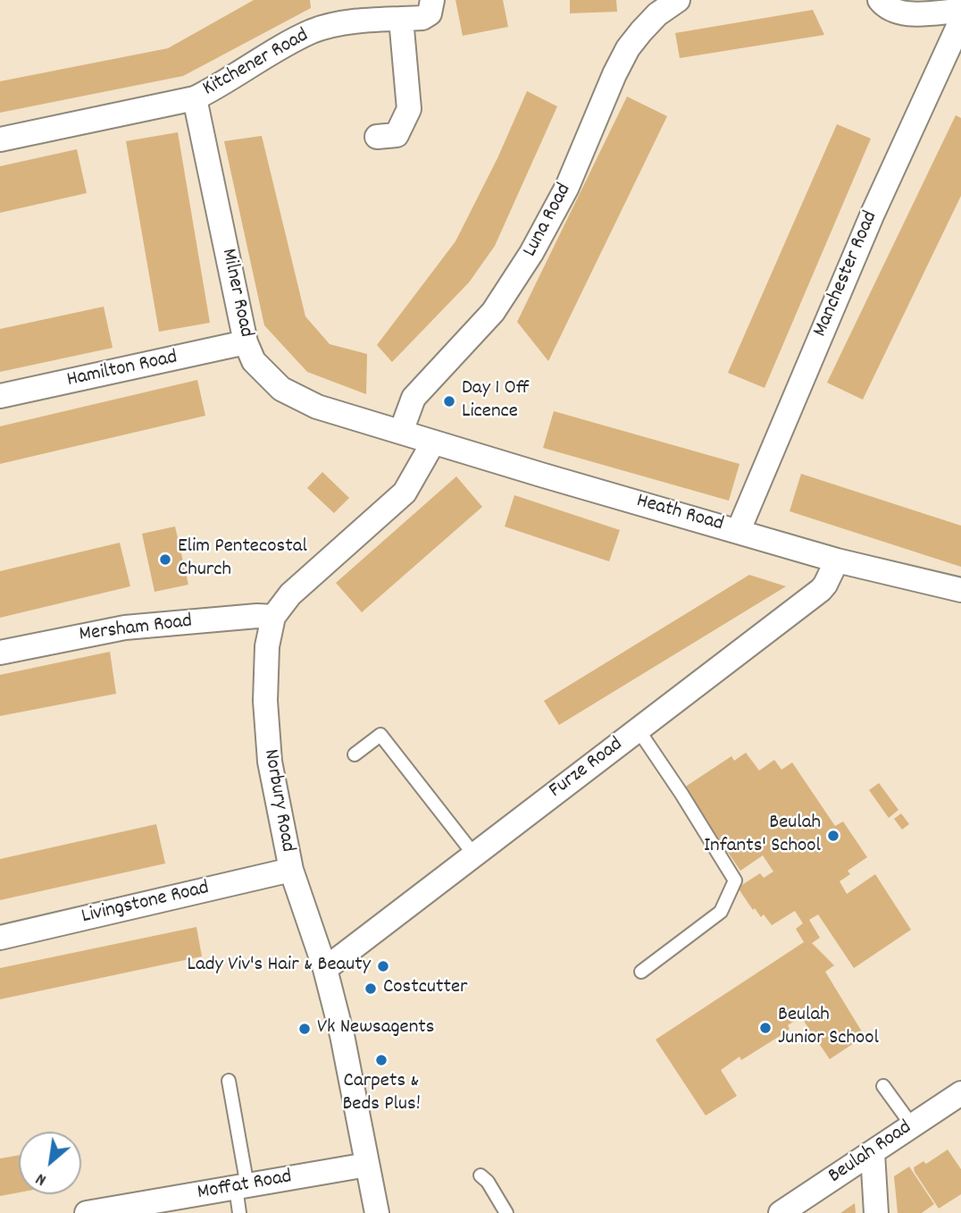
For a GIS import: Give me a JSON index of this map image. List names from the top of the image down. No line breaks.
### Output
{"streets":{"street":["Kitchener Road","Luna Road","Manchester Road","Milner Road","Hamilton Road","Heath Road","Mersham Road","Furze Road","Norbury Road","Livingstone Road","Beulah Road","Moffat Road"]},"crossings":[["Kitchener Road","Milner Road"],["Luna Road","Milner Road"],["Luna Road","Heath Road"],["Manchester Road","Heath Road"],["Milner Road","Hamilton Road"],["Milner Road","Heath Road"],["Heath Road","Furze Road"],["Heath Road","Norbury Road"],["Mersham Road","Norbury Road"],["Furze Road","Norbury Road"],["Norbury Road","Livingstone Road"],["Norbury Road","Moffat Road"]],"places":["Day 1 Off Licence","Elim Pentecostal Church","Beulah Infants' School","Lady Viv's Hair & Beauty","Costcutter","Beulah Junior School","Vk Newsagents","Carpets & Beds Plus!"],"north":"bottom left"}
